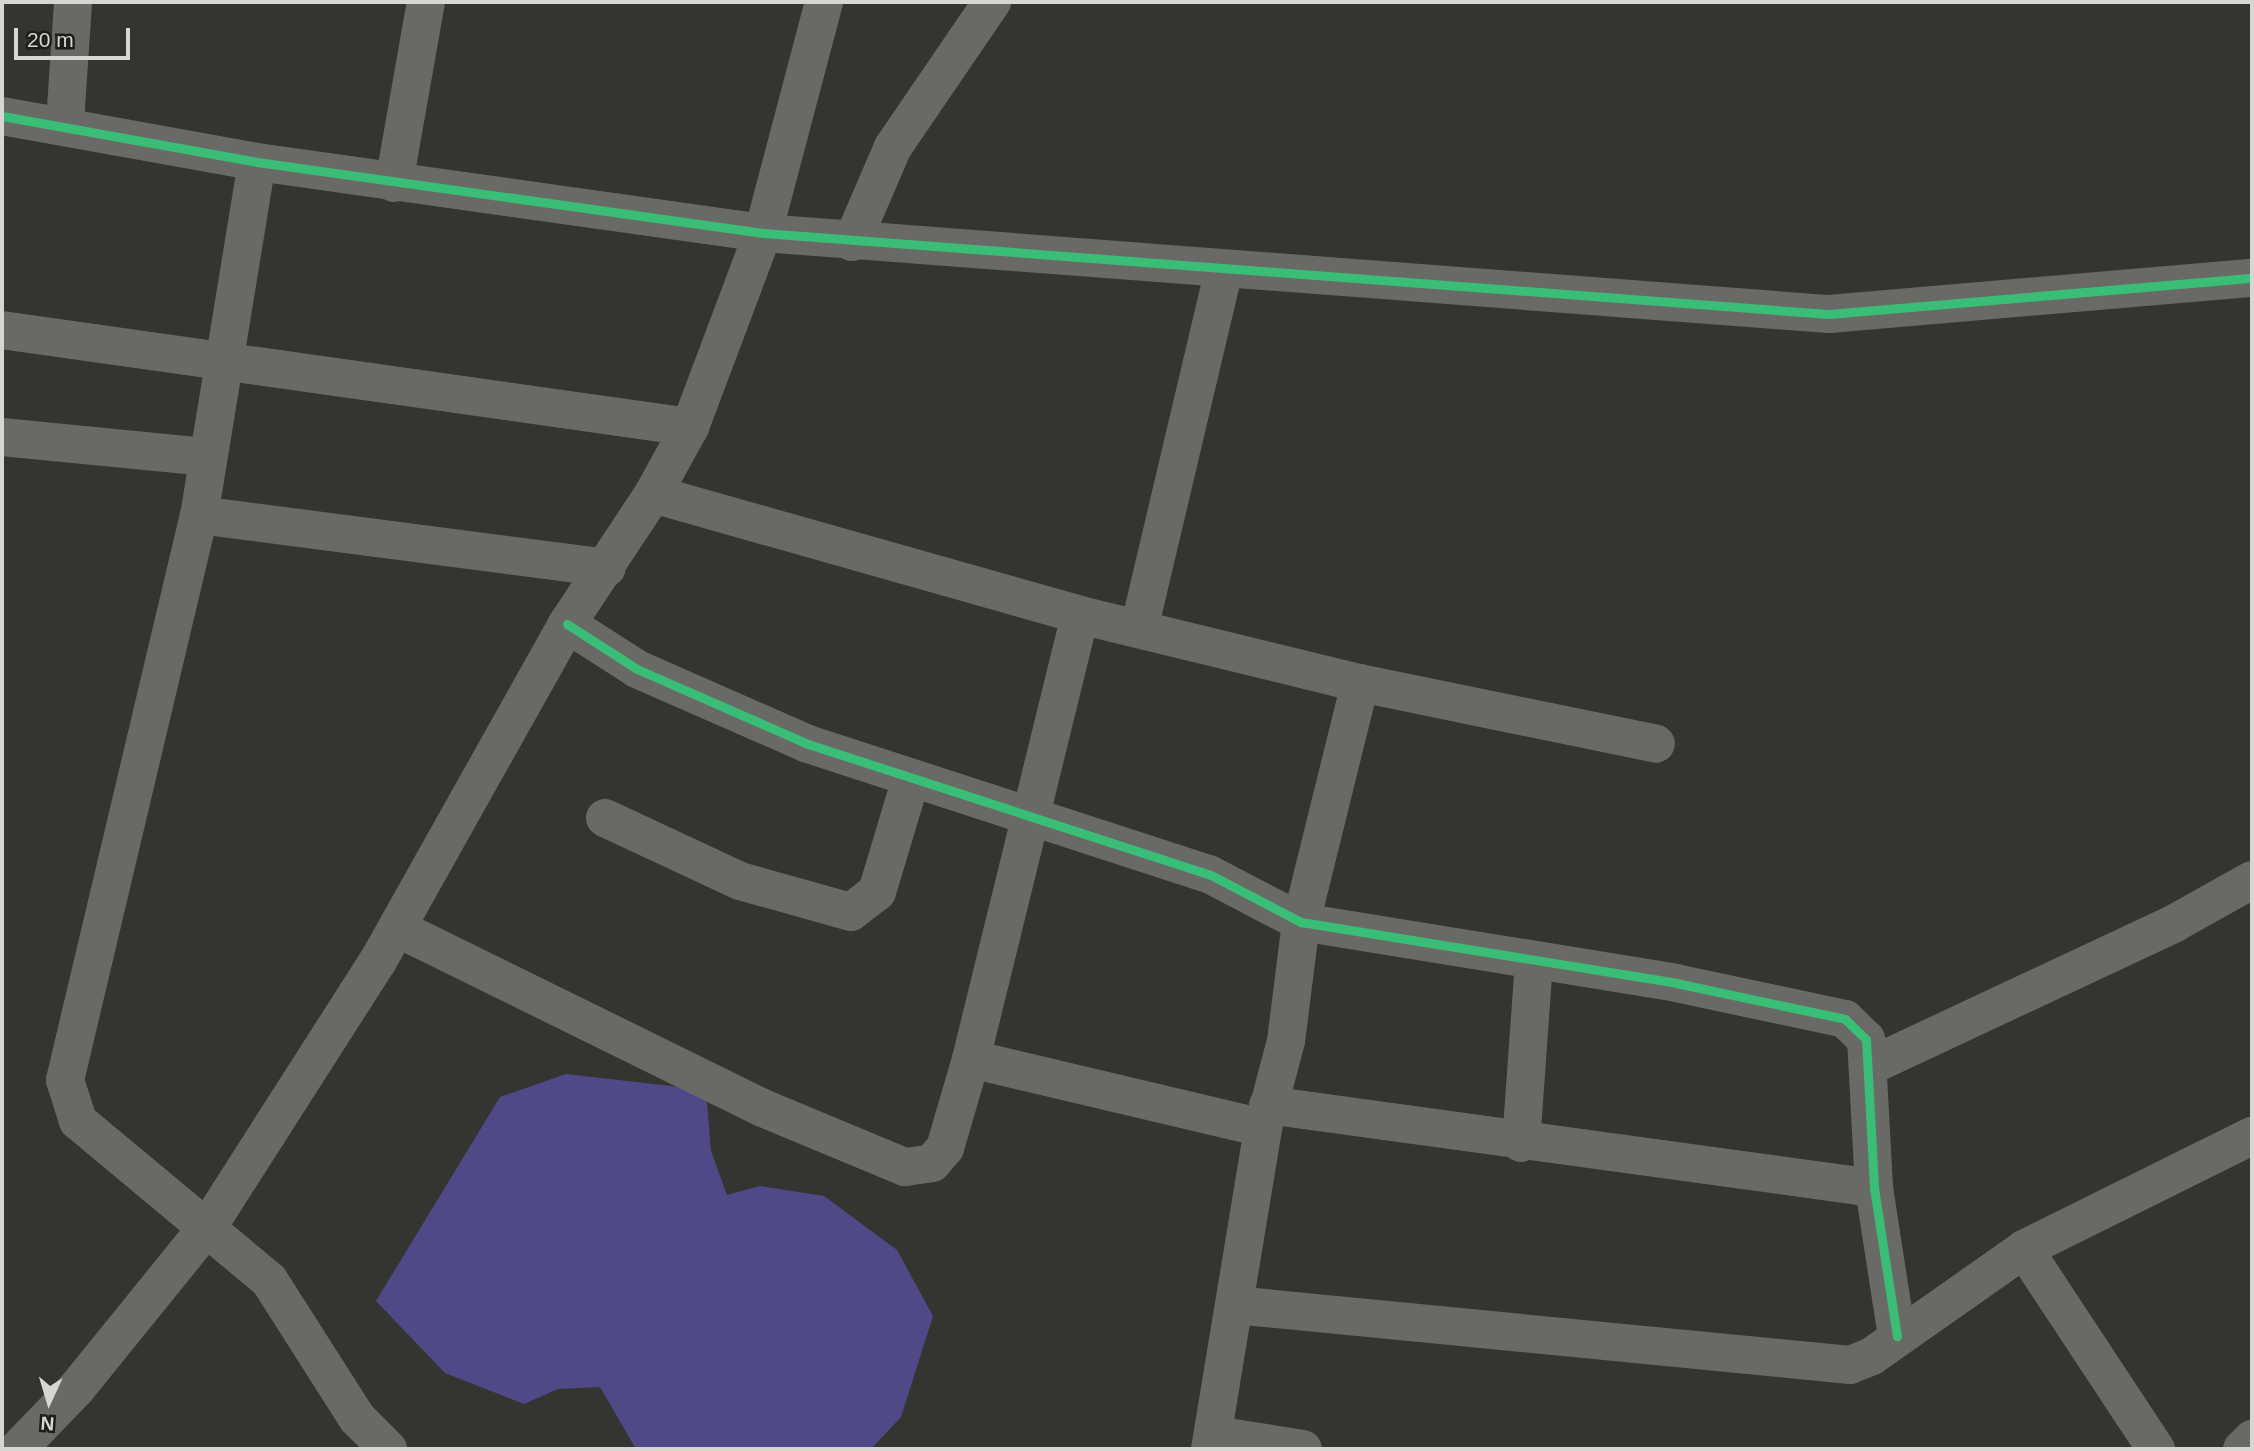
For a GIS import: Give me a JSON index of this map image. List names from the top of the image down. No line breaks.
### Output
{"scale_bar":"20 m","north":"bottom"}
